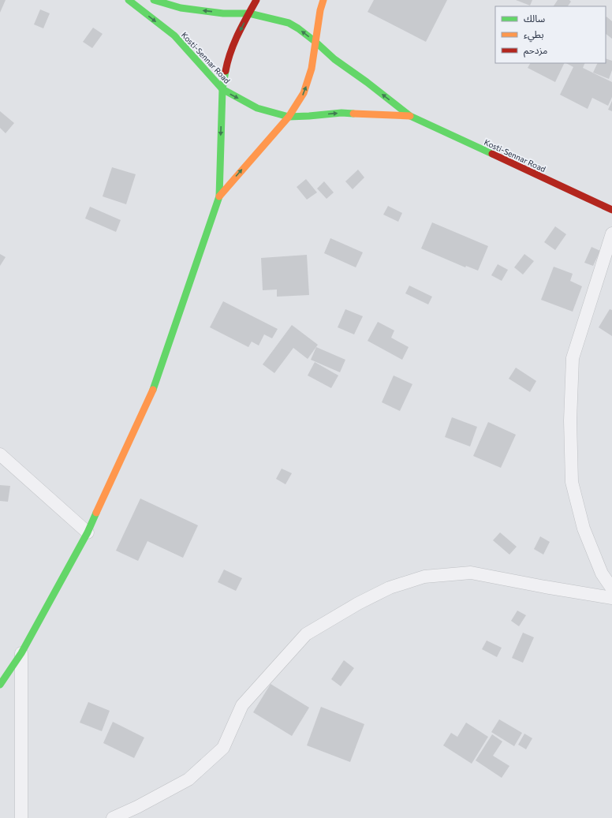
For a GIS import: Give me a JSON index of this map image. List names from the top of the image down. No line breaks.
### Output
{"streets":{"main road":["Kosti-Sennar Road"]},"legend":["سالك","بطيء","مزدحم"]}
